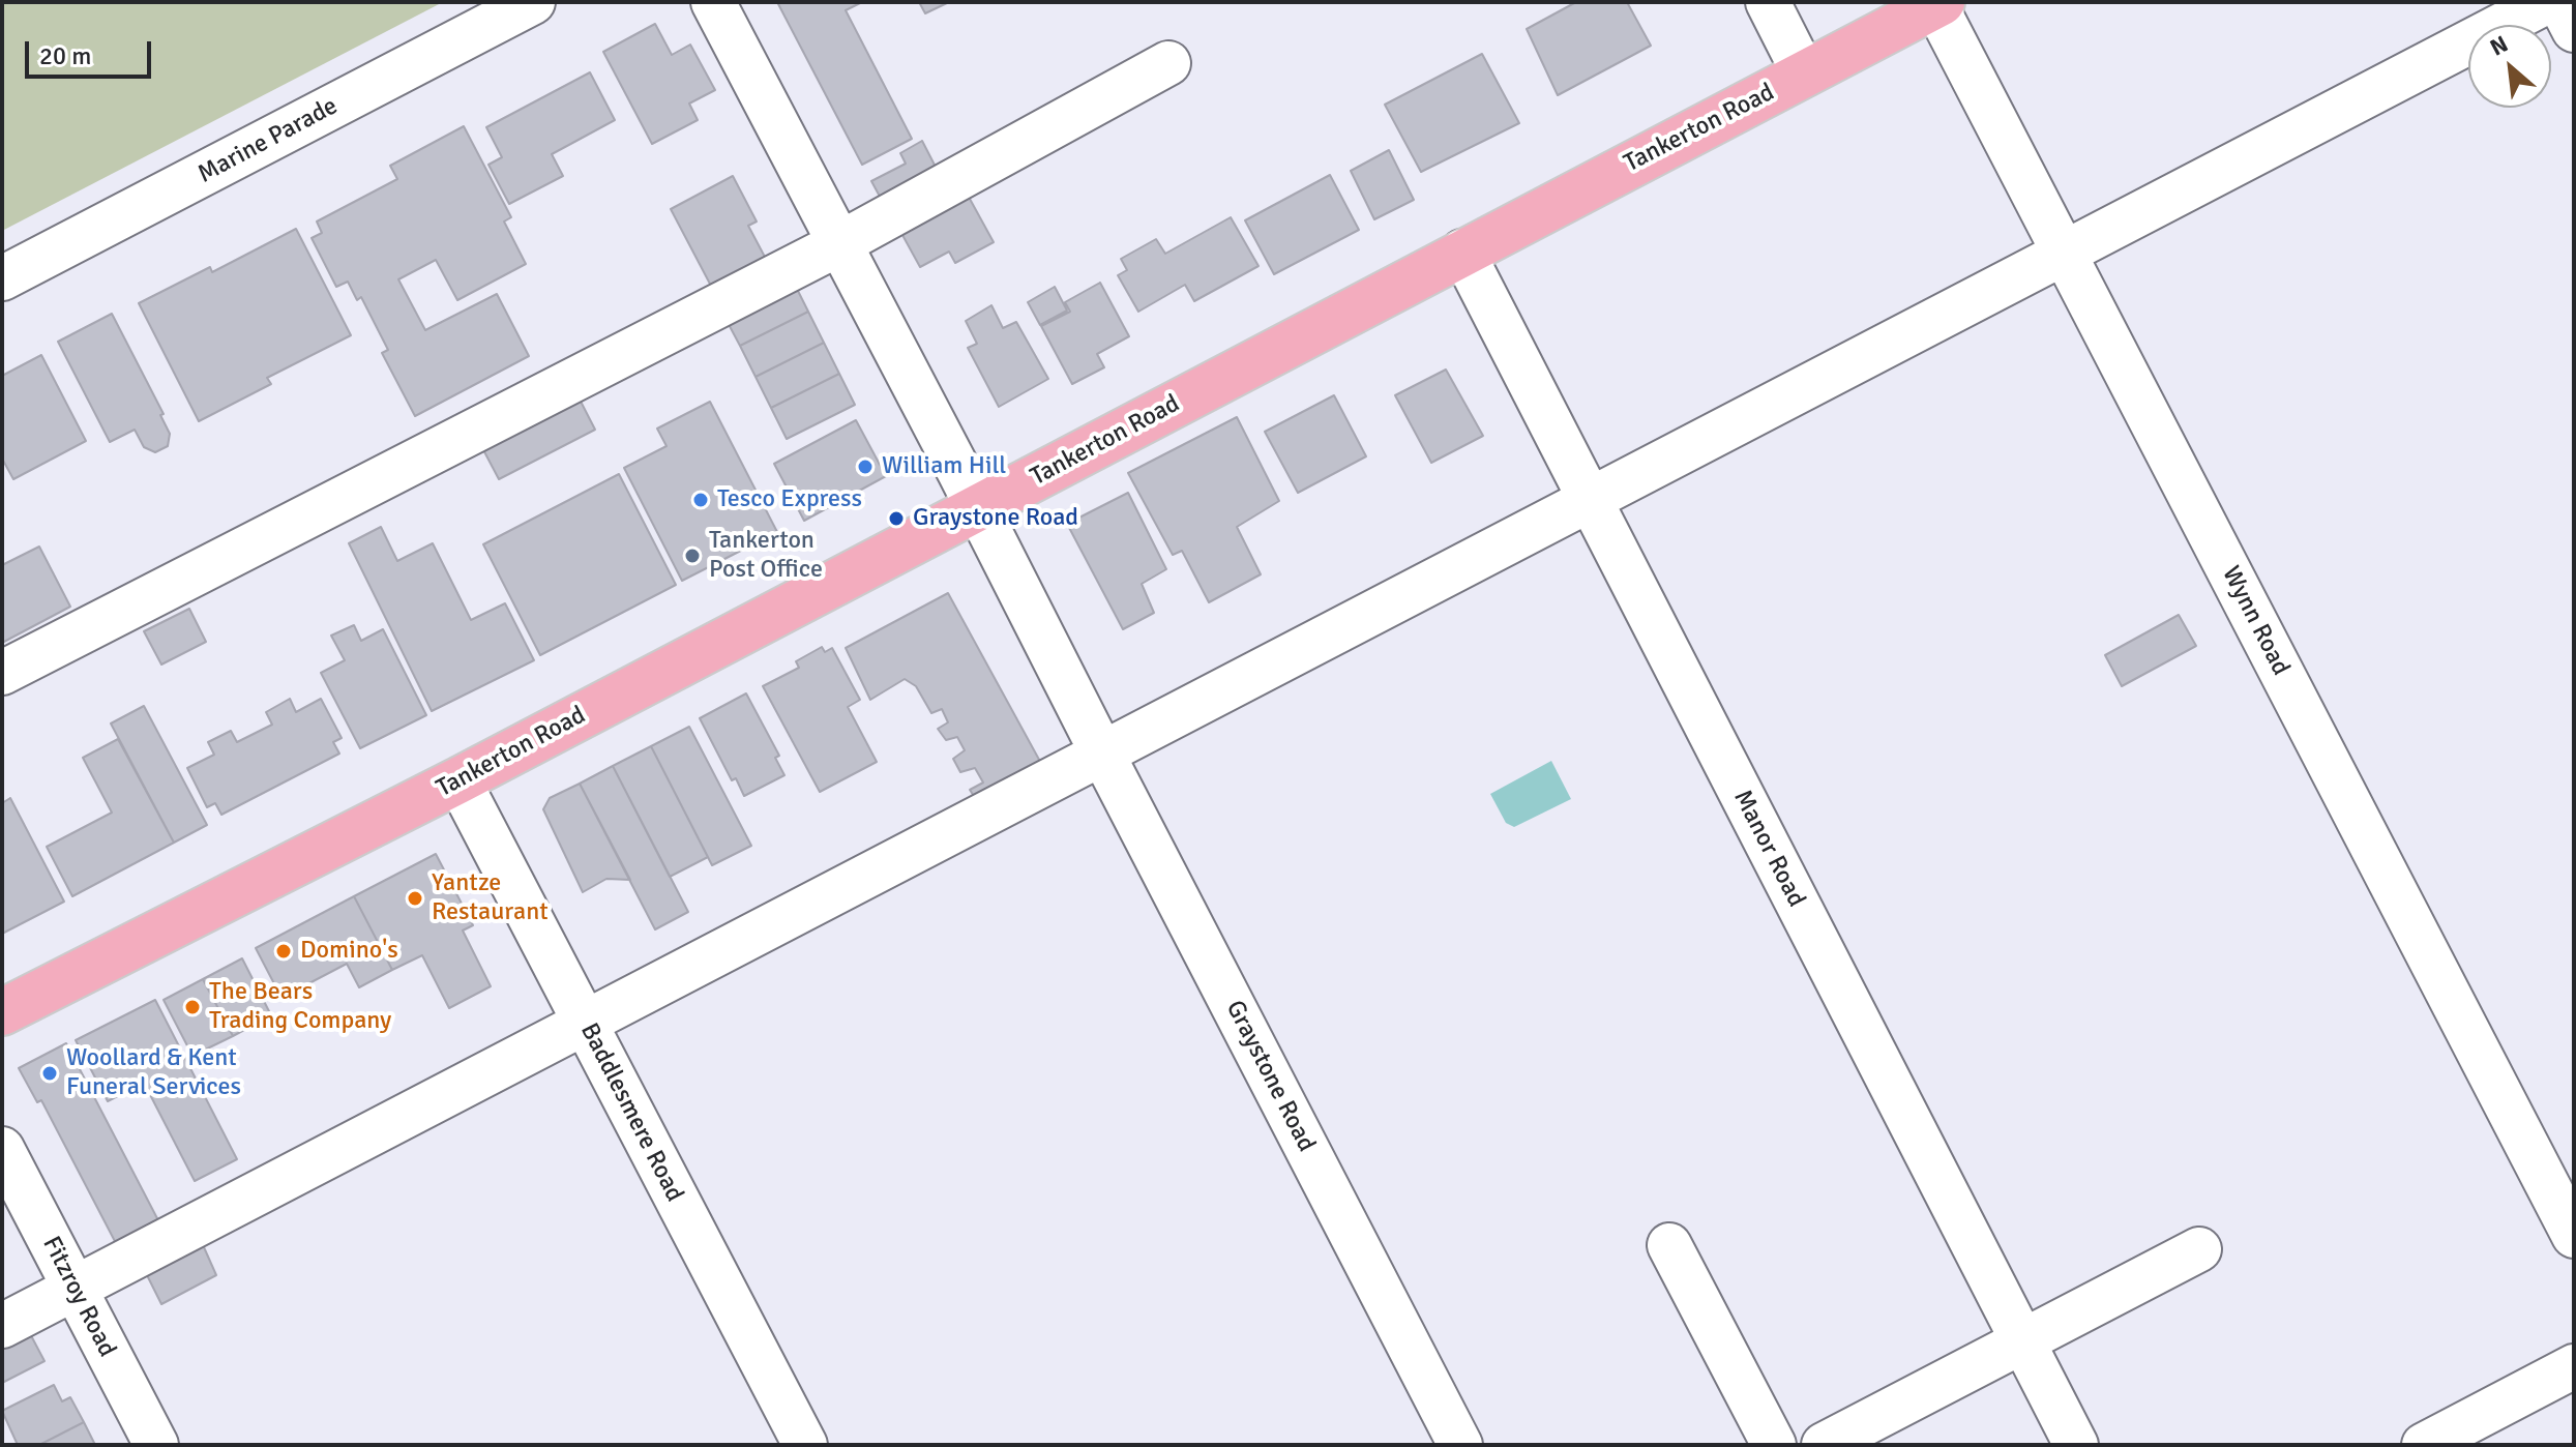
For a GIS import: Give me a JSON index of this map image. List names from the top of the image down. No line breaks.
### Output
{"streets":{"main road":["Tankerton Road"],"street":["Marine Parade","Wynn Road","Manor Road","Graystone Road","Baddlesmere Road","Fitzroy Road"]},"crossings":[["Tankerton Road","Wynn Road"],["Tankerton Road","Manor Road"],["Tankerton Road","Graystone Road"],["Tankerton Road","Baddlesmere Road"]],"places":["William Hill","Tesco Express","Graystone Road","Tankerton Post Office","Yantze Restaurant","Domino's","The Bears Trading Company","Woollard & Kent Funeral Services"],"scale_bar":"20 m","north":"top left"}
